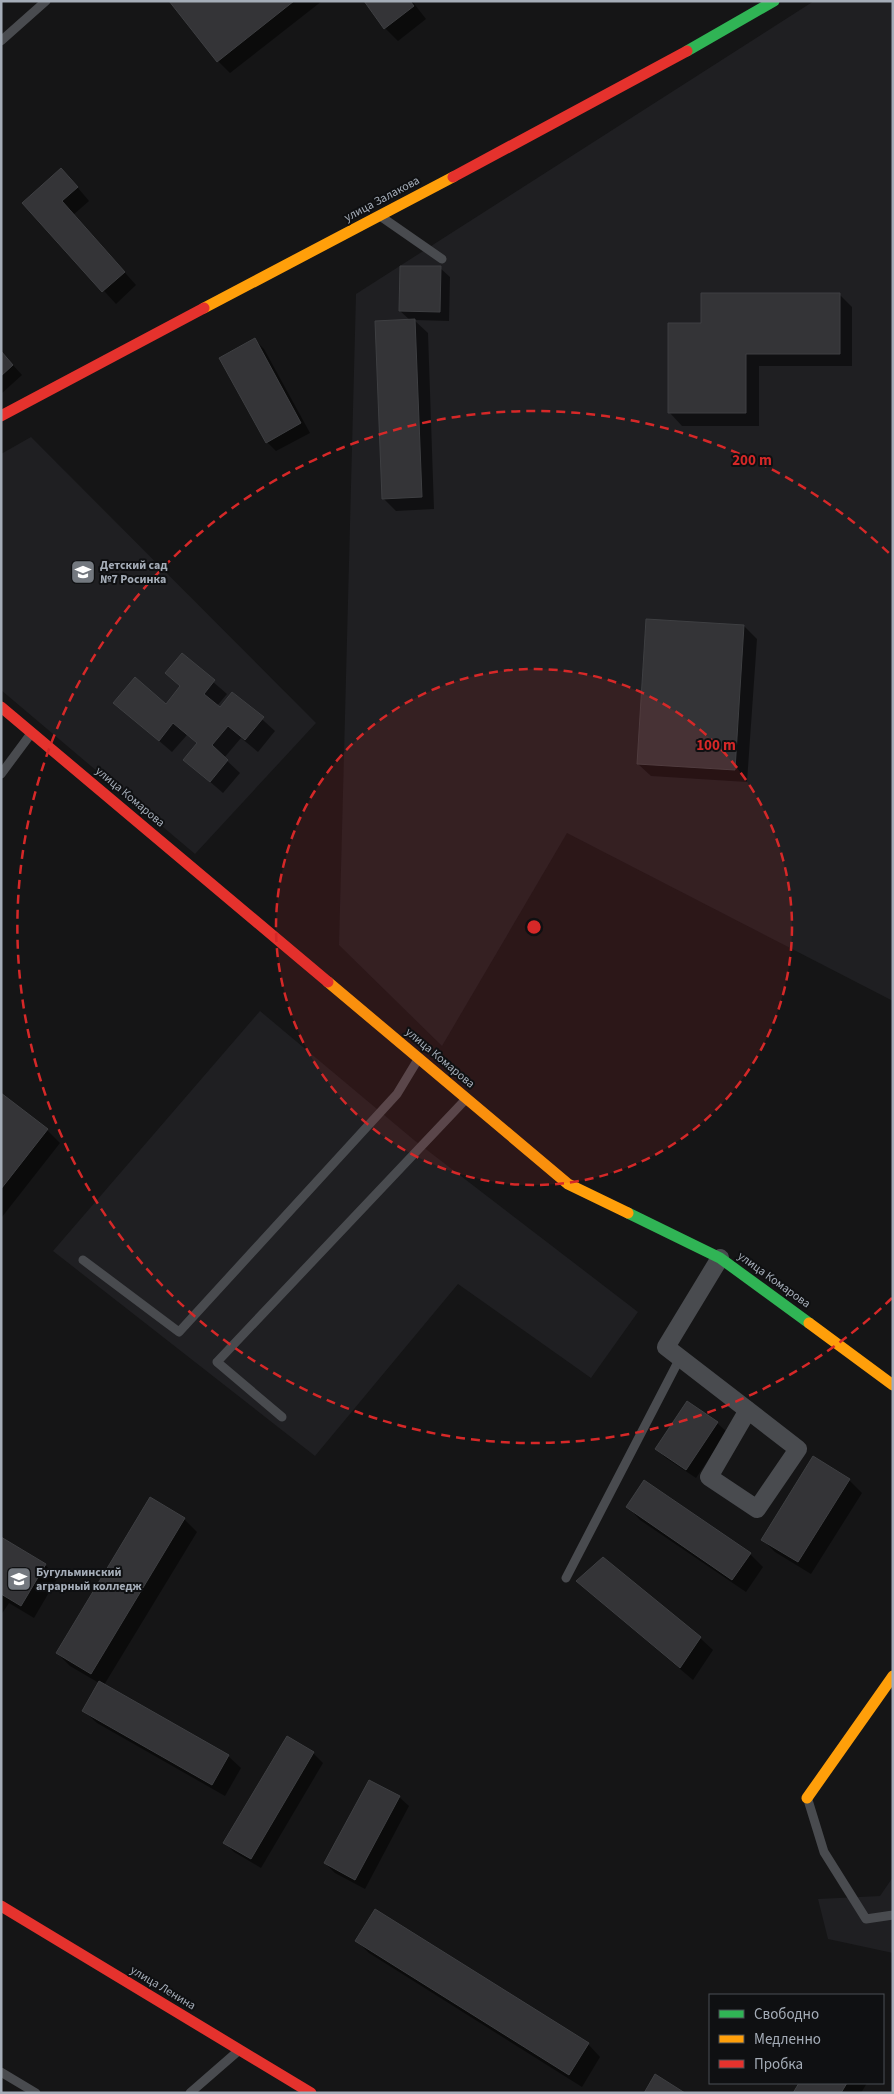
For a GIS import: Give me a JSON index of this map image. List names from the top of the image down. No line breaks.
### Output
{"streets":{"street":["улица Залакова","улица Комарова","улица Ленина"]},"places":{"school or university":["Детский сад №7 Росинка","Бугульминский аграрный колледж"]},"legend":["Свободно","Медленно","Пробка"],"rings":["200 m","100 m"]}
